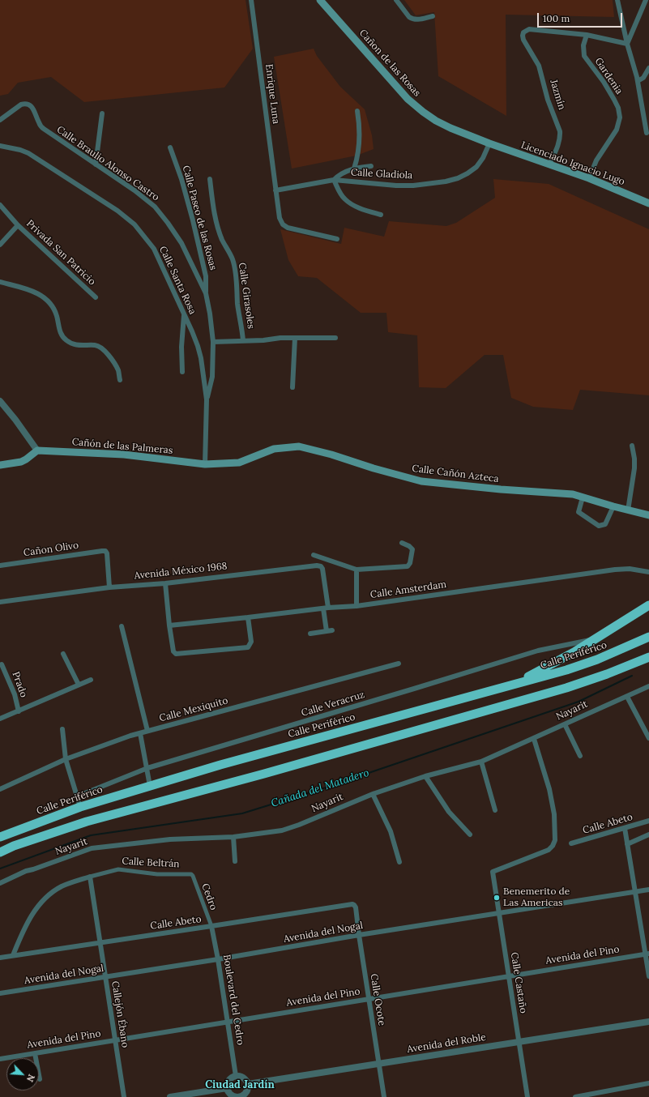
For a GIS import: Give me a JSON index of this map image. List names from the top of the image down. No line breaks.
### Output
{"streets":{"highway":["Calle Periférico"],"main road":["Cañon de las Rosas","Licenciado Ignacio Lugo","Cañón de las Palmeras","Calle Cañón Azteca"],"street":["Gardenia","Enrique Luna","Jazmín","Calle Braulio Alonso Castro","Calle Gladiola","Calle Paseo de las Rosas","Privada San Patricio","Calle Santa Rosa","Calle Girasoles","Cañon Olivo","Avenida México 1968","Calle Amsterdam","Prado","Calle Veracruz","Calle Mexiquito","Nayarit","Calle Abeto","Calle Beltrán","Cedro","Avenida del Nogal","Avenida del Pino","Calle Castaño","Boulevard del Cedro","Calle Ocote","Callejón Ébano","Avenida del Roble"]},"crossings":[["Cañon de las Rosas","Licenciado Ignacio Lugo"],["Cañon de las Rosas","Calle Gladiola"],["Gardenia","Jazmín"],["Gardenia","Licenciado Ignacio Lugo"],["Enrique Luna","Calle Gladiola"],["Jazmín","Licenciado Ignacio Lugo"],["Calle Braulio Alonso Castro","Calle Paseo de las Rosas"],["Calle Braulio Alonso Castro","Calle Santa Rosa"],["Licenciado Ignacio Lugo","Calle Gladiola"],["Calle Santa Rosa","Cañón de las Palmeras"],["Calle Santa Rosa","Calle Cañón Azteca"],["Cañón de las Palmeras","Calle Cañón Azteca"],["Cañon Olivo","Avenida México 1968"],["Avenida México 1968","Calle Amsterdam"],["Nayarit","Calle Castaño"],["Calle Abeto","Calle Beltrán"],["Calle Abeto","Cedro"],["Calle Abeto","Boulevard del Cedro"],["Calle Abeto","Calle Ocote"],["Calle Abeto","Callejón Ébano"],["Calle Beltrán","Cedro"],["Calle Beltrán","Callejón Ébano"],["Cedro","Boulevard del Cedro"],["Avenida del Nogal","Calle Castaño"],["Avenida del Nogal","Boulevard del Cedro"],["Avenida del Nogal","Calle Ocote"],["Avenida del Nogal","Callejón Ébano"],["Avenida del Pino","Calle Castaño"],["Avenida del Pino","Boulevard del Cedro"],["Avenida del Pino","Calle Ocote"],["Avenida del Pino","Callejón Ébano"],["Calle Castaño","Avenida del Roble"],["Boulevard del Cedro","Avenida del Roble"],["Calle Ocote","Avenida del Roble"]],"districts":["Ciudad Jardín"],"water":["Cañada del Matadero"],"places":["Benemerito de Las Americas"],"scale_bar":"100 m","north":"bottom right"}
